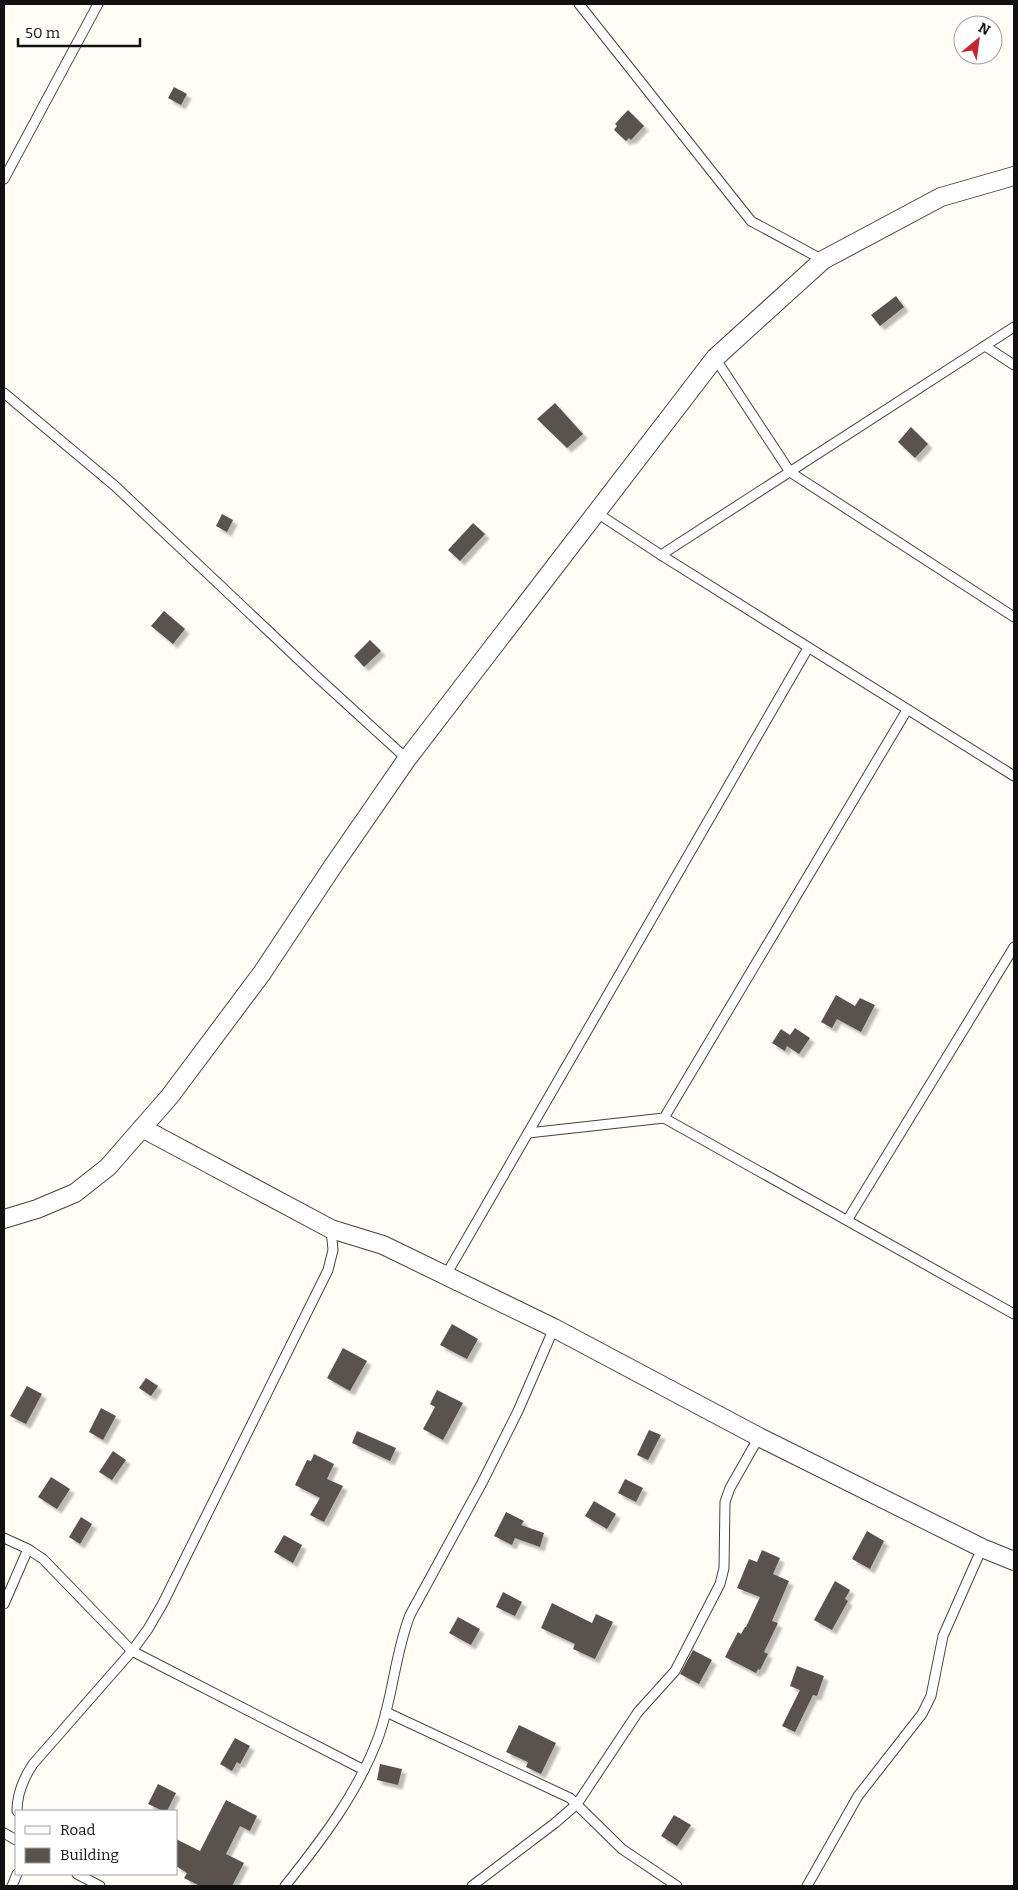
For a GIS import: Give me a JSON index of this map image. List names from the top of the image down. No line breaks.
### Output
{"legend":["Road","Building"],"scale_bar":"50 m","north":"top right"}
